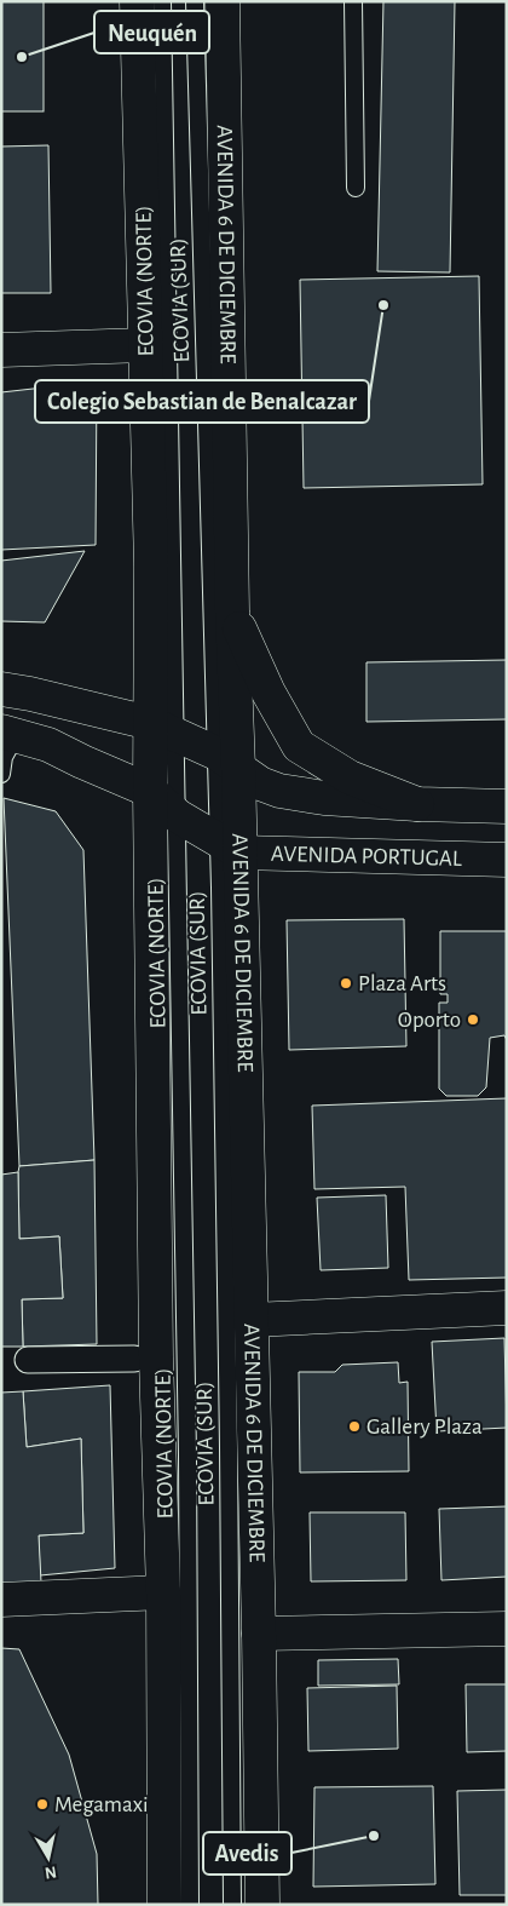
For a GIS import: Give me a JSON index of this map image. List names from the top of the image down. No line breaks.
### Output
{"streets":{"main road":["AVENIDA 6 DE DICIEMBRE","AVENIDA PORTUGAL"],"lane":["ECOVIA (NORTE)","ECOVIA (SUR)"]},"crossings":[["AVENIDA 6 DE DICIEMBRE","ECOVIA (SUR)"],["AVENIDA 6 DE DICIEMBRE","AVENIDA PORTUGAL"],["ECOVIA (NORTE)","AVENIDA PORTUGAL"],["ECOVIA (SUR)","AVENIDA PORTUGAL"]],"places":["Neuquén","Colegio Sebastian de Benalcazar","Plaza Arts","Oporto","Gallery Plaza","Megamaxi","Avedis"],"north":"bottom"}
